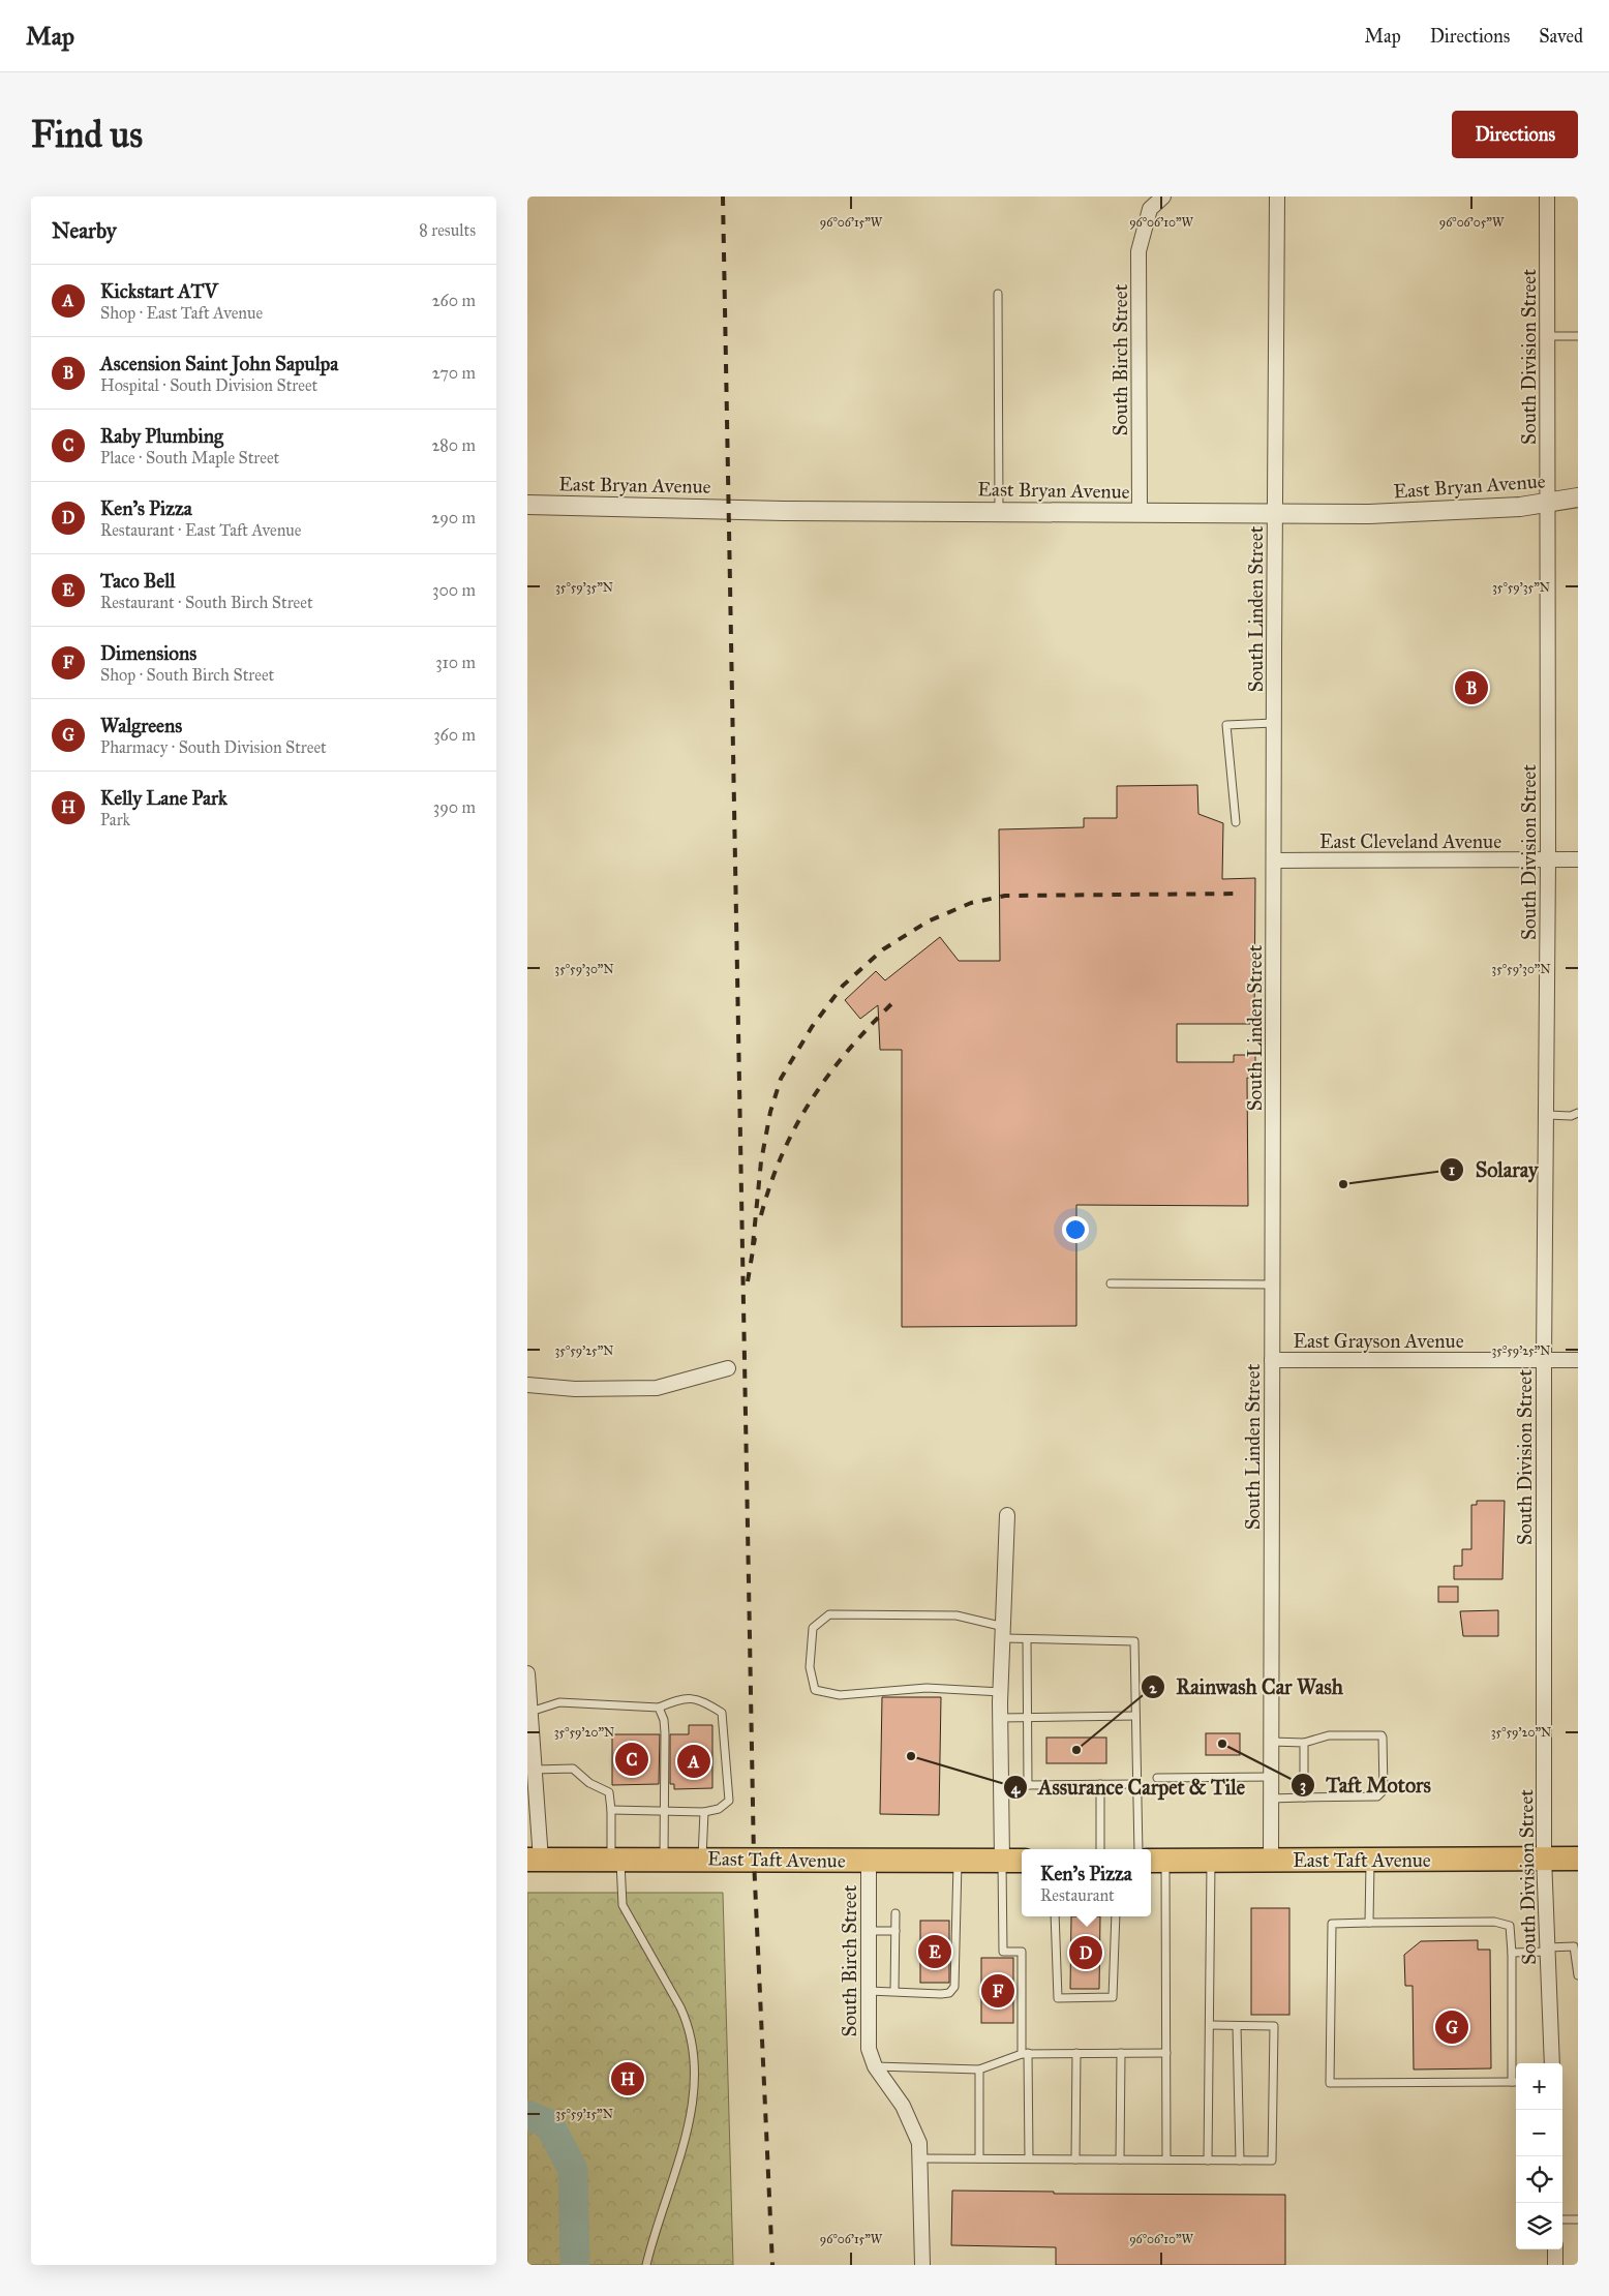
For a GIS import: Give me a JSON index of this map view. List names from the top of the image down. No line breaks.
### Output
{"streets":{"main road":["East Taft Avenue"],"street":["South Division Street","South Birch Street","East Bryan Avenue","South Linden Street","East Cleveland Avenue","East Grayson Avenue"]},"crossings":[["South Division Street","East Bryan Avenue"],["South Division Street","East Cleveland Avenue"],["South Division Street","East Grayson Avenue"],["South Division Street","East Taft Avenue"],["South Birch Street","East Bryan Avenue"],["South Birch Street","East Taft Avenue"],["East Bryan Avenue","South Linden Street"],["South Linden Street","East Cleveland Avenue"],["South Linden Street","East Grayson Avenue"],["South Linden Street","East Taft Avenue"]],"places":["Solaray","Taft Motors","Rainwash Car Wash","Assurance Carpet & Tile"],"page":{"header":"Map","nav":["Map","Directions","Saved"],"buttons":"Directions","title":"Find us","heading":["Nearby","8 results"],"list":[{"mark":"A","name":"Kickstart ATV","note":"Shop · East Taft Avenue","value":"260 m"},{"mark":"B","name":"Ascension Saint John Sapulpa","note":"Hospital · South Division Street","value":"270 m"},{"mark":"C","name":"Raby Plumbing","note":"Place · South Maple Street","value":"280 m"},{"mark":"D","name":"Ken's Pizza","note":"Restaurant · East Taft Avenue","value":"290 m"},{"mark":"E","name":"Taco Bell","note":"Restaurant · South Birch Street","value":"300 m"},{"mark":"F","name":"Dimensions","note":"Shop · South Birch Street","value":"310 m"},{"mark":"G","name":"Walgreens","note":"Pharmacy · South Division Street","value":"360 m"},{"mark":"H","name":"Kelly Lane Park","note":"Park","value":"390 m"}],"pins":["B","C","A","E","D","F","G","H"],"popup":["Ken's Pizza","Restaurant"],"map_buttons":["+","−"]},"coordinates":["96°06'15\"W","96°06'10\"W","96°06'05\"W","35°59'35\"N","35°59'30\"N","35°59'25\"N","35°59'20\"N","35°59'15\"N"]}
